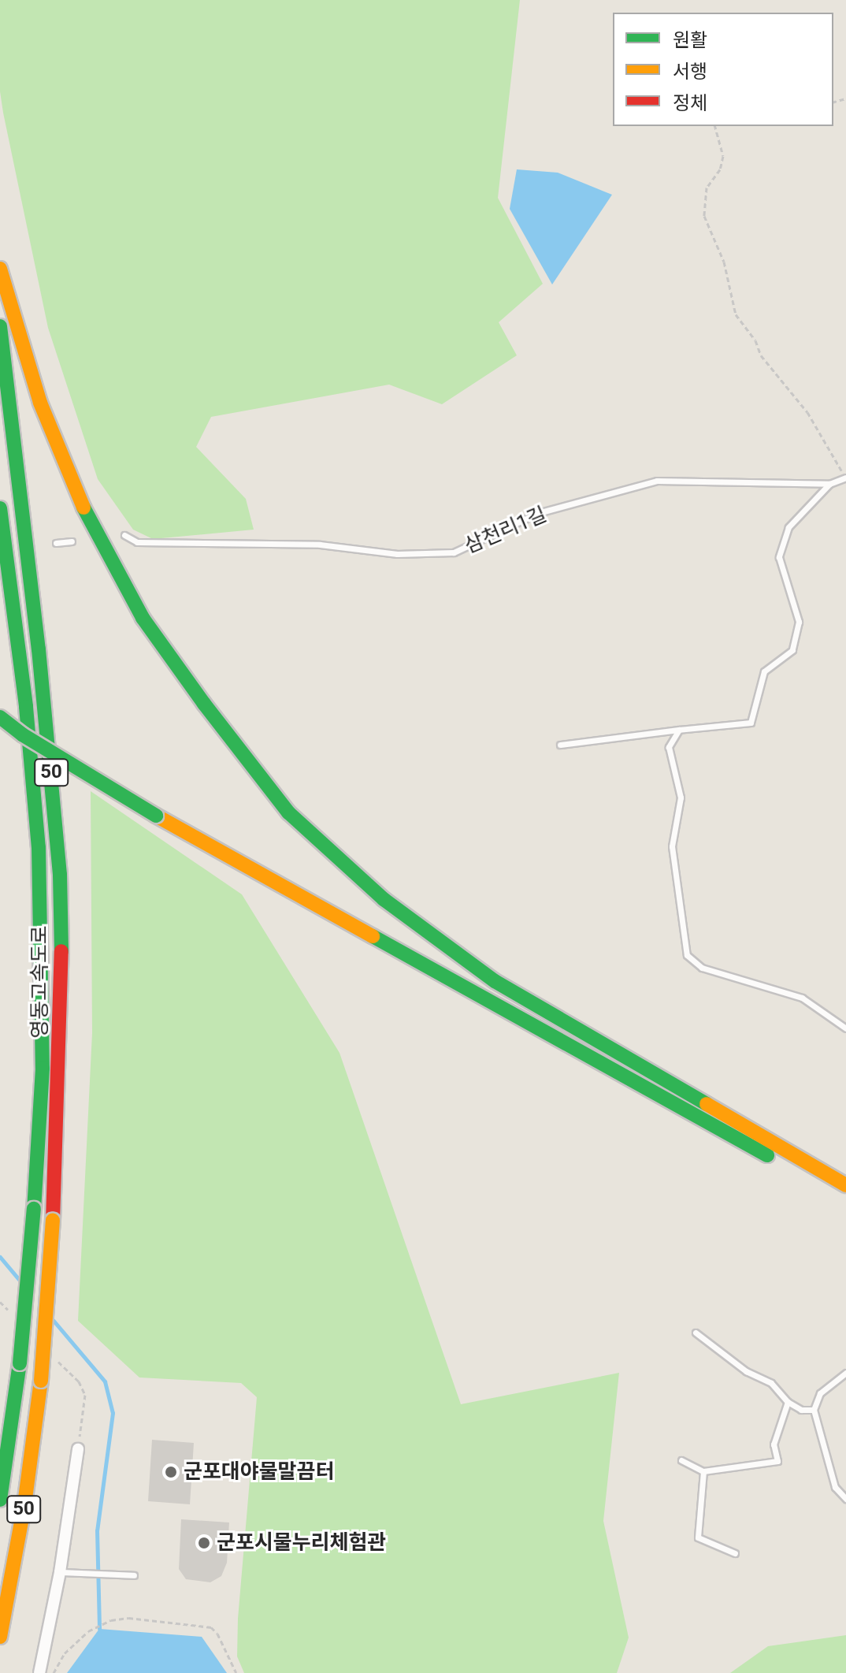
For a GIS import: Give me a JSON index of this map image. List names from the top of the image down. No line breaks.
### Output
{"streets":{"highway":["50","영동고속도로"],"lane":["삼천리1길"]},"places":["군포대야물말끔터","군포시물누리체험관"],"legend":["원활","서행","정체"]}
